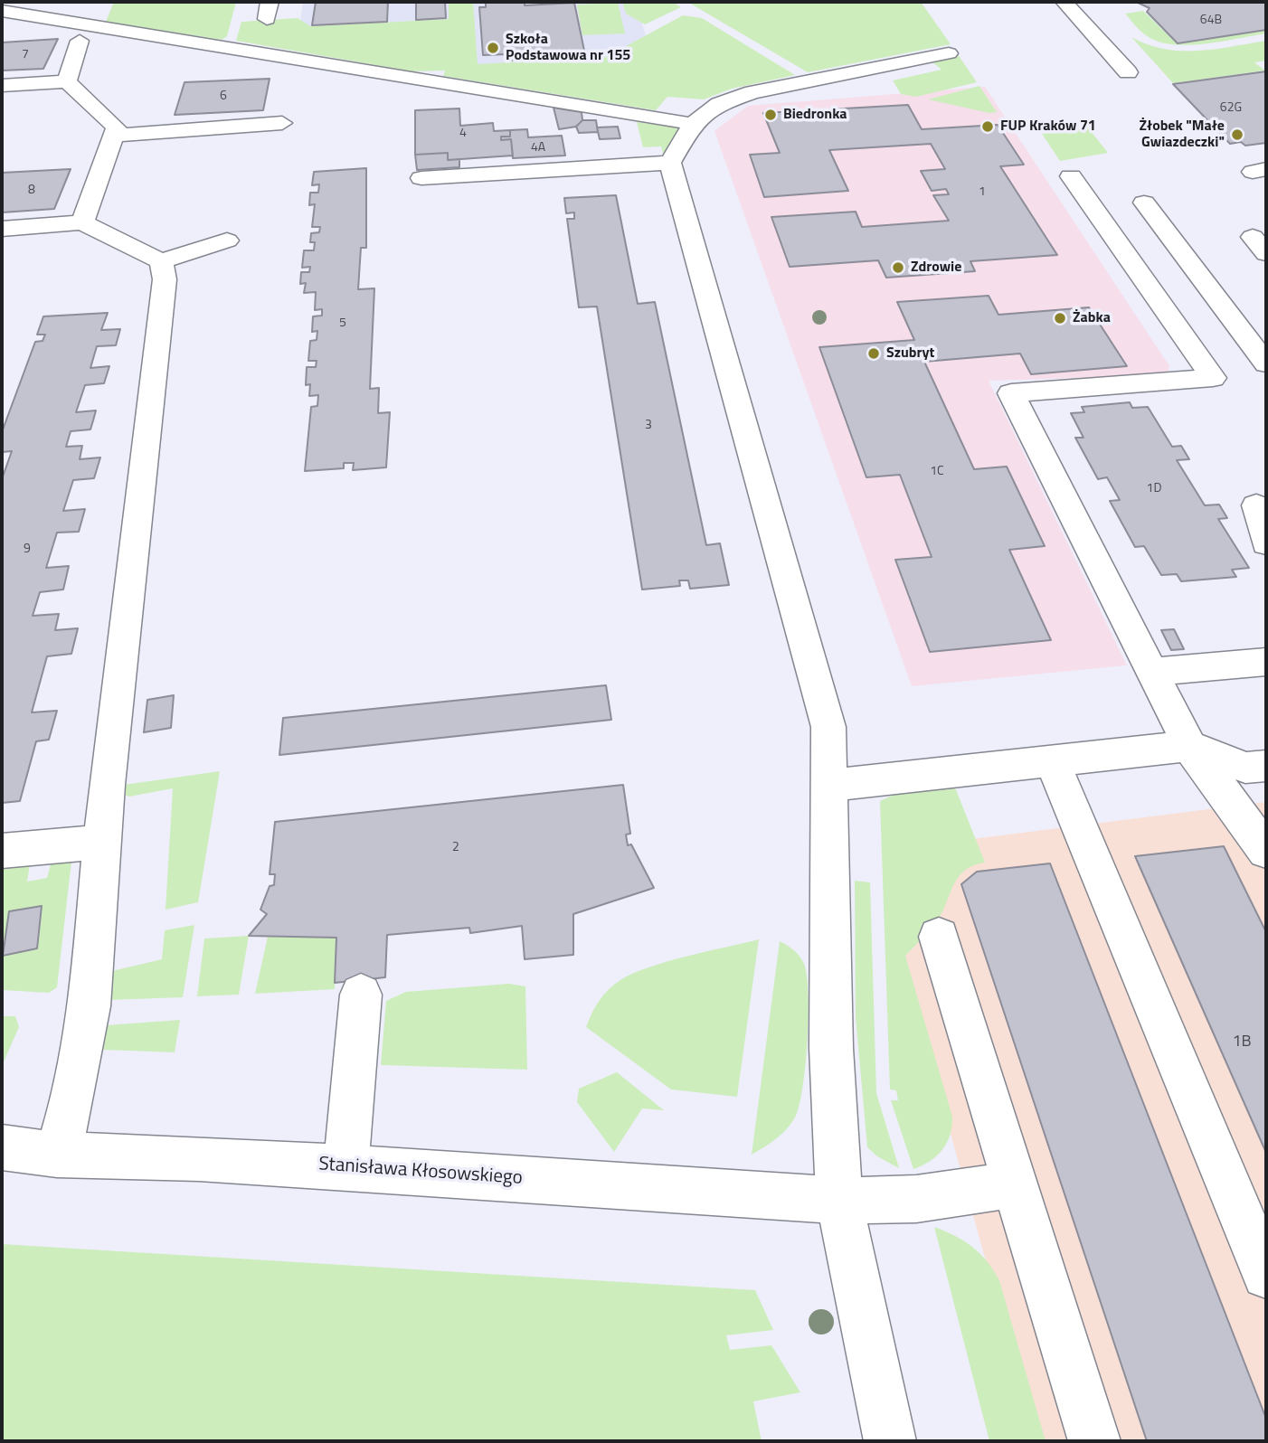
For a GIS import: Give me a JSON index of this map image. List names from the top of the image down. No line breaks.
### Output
{"streets":{"street":["Stanisława Kłosowskiego"]},"places":["Szkoła Podstawowa nr 155","Biedronka","FUP Kraków 71","Żłobek \"Małe Gwiazdeczki\"","Zdrowie","Żabka","Szubryt"],"house_numbers":["64B","7","6","62G","4","4A","8","1","5","3","1C","1D","9","2","1B"]}
